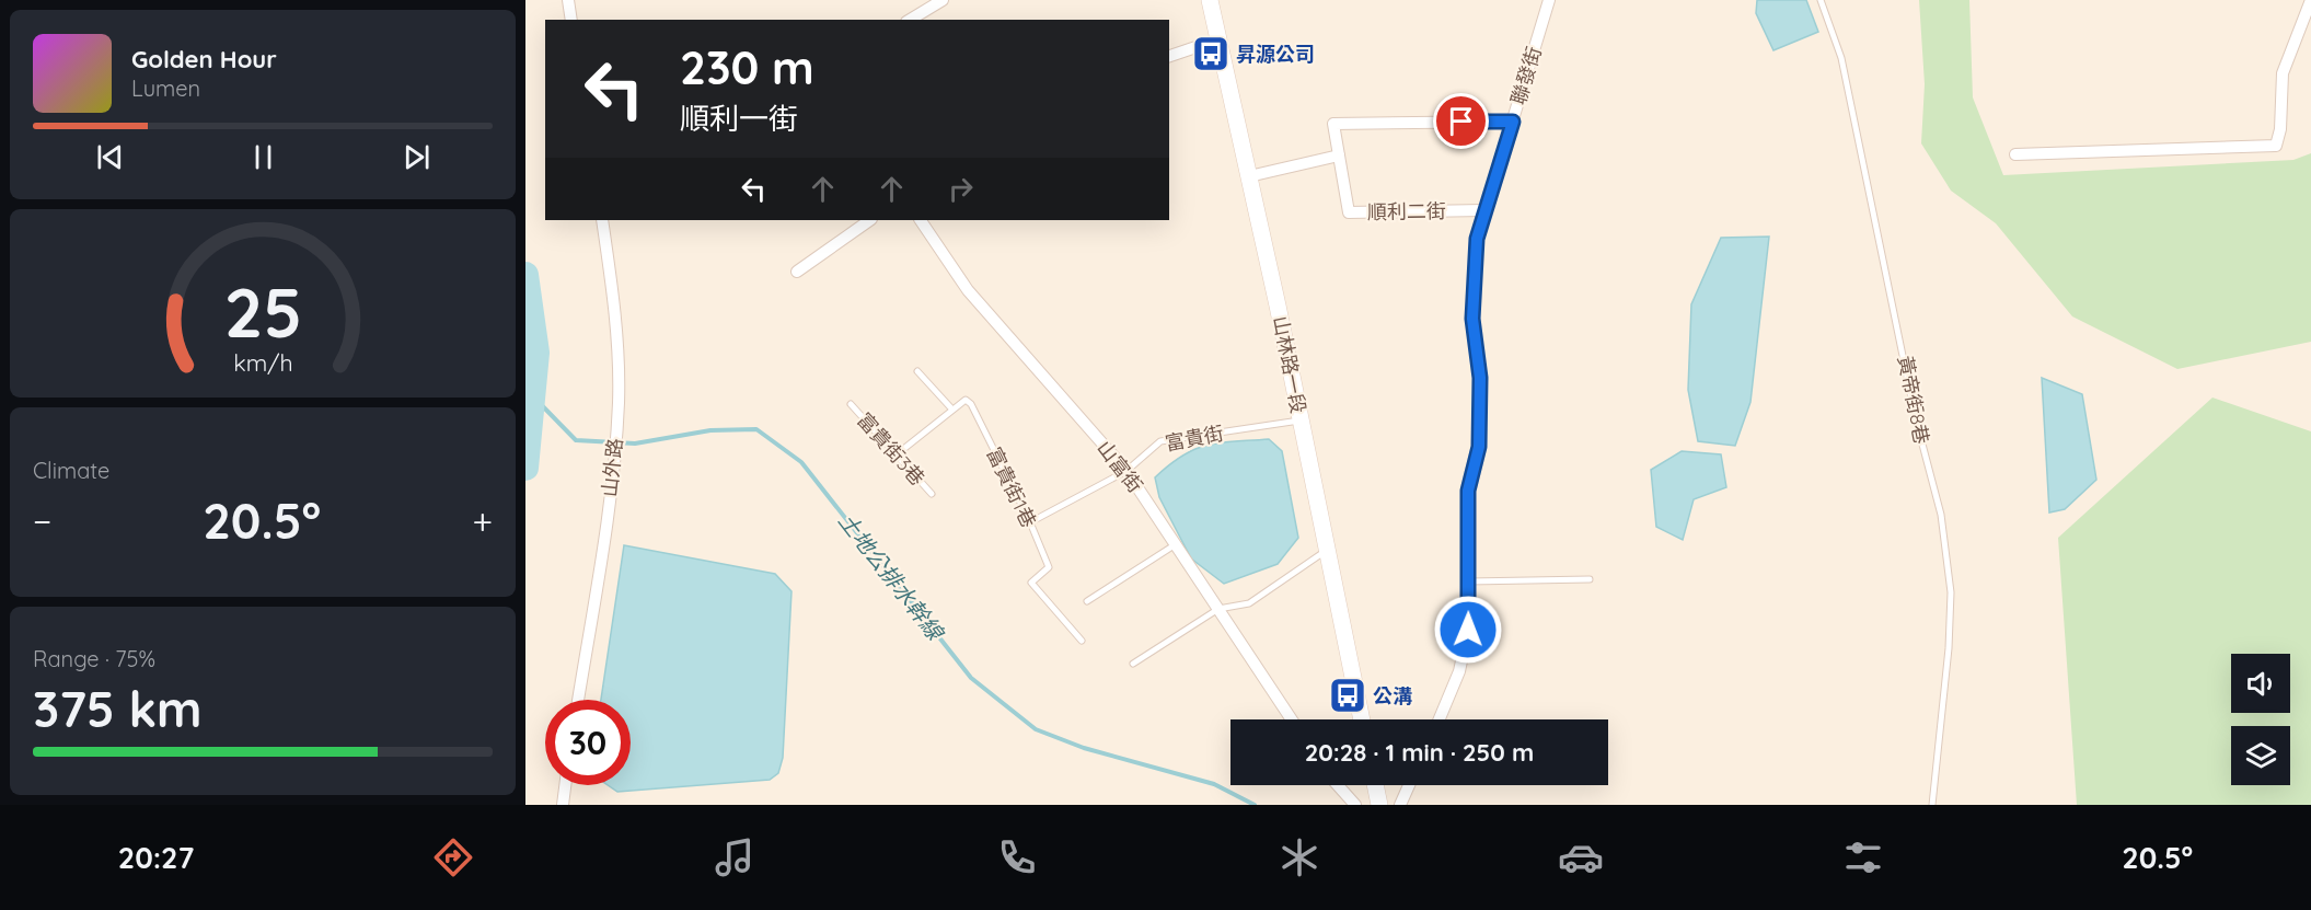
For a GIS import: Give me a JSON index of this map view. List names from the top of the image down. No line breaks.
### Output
{"streets":{"main road":["山林路一段"],"street":["聯發街","順利二街","山富街","山外路"],"lane":["黃帝街8巷","富貴街","富貴街3巷","富貴街1巷"]},"crossings":[["聯發街","順利二街"],["山林路一段","富貴街"],["富貴街","山富街"],["富貴街","富貴街1巷"]],"water":["土地公排水幹線"],"places":{"bus stop":["昇源公司","公溝"]},"page":{"turn":["230 m","順利一街"],"song":["Golden Hour","Lumen"],"tile":["Climate",["Range · 75%","375 km"]],"heat":["−","20.5°","+"],"limit":"30","trip":"20:28 · 1 min · 250 m","tabs":["20:27","20.5°"],"gauge":["25","km/h"]}}
